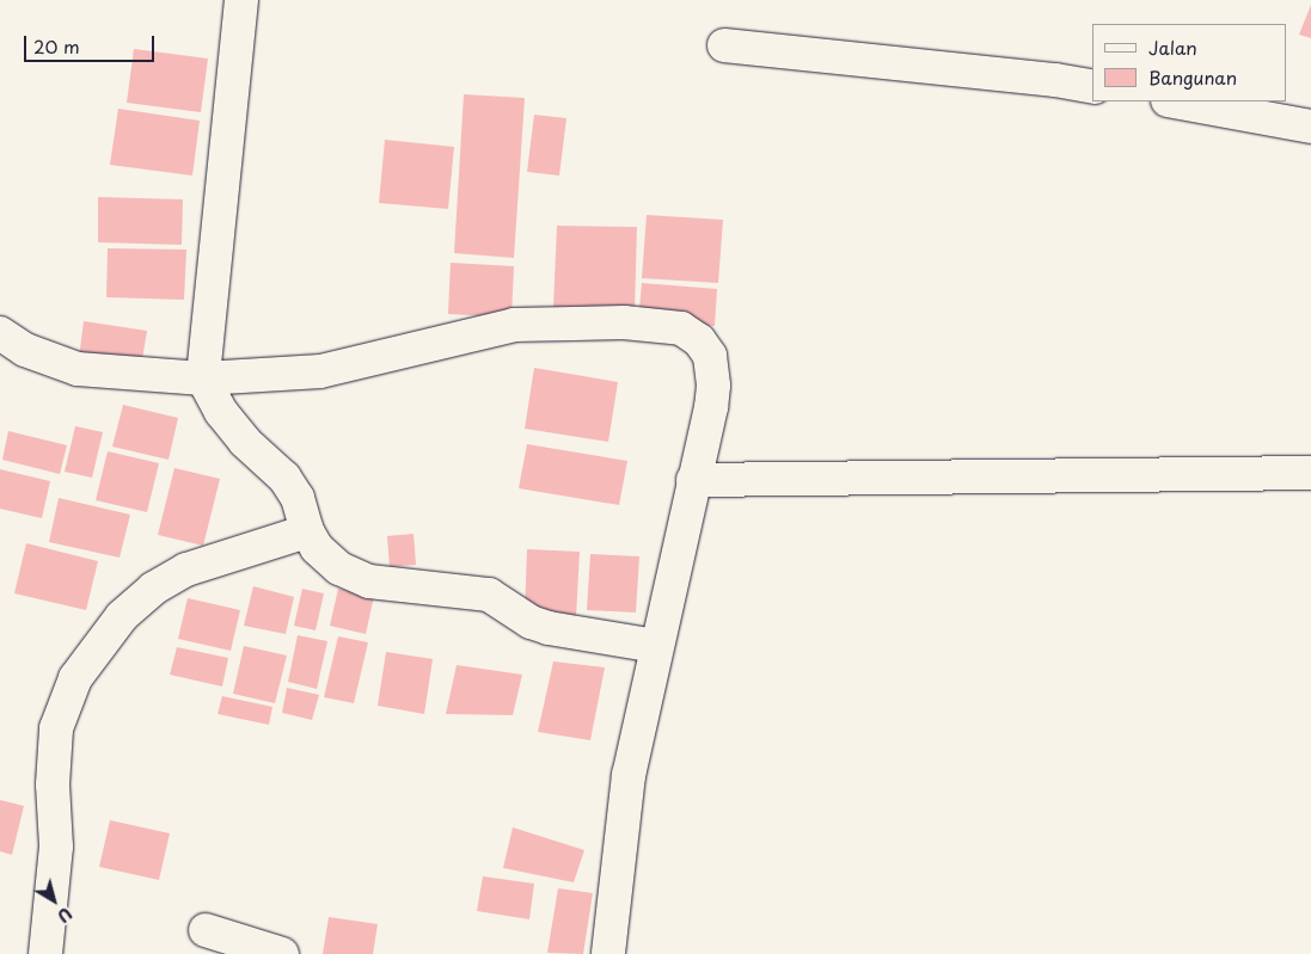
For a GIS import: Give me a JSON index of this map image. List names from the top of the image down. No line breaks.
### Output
{"legend":["Jalan","Bangunan"],"scale_bar":"20 m","north":"bottom right"}
